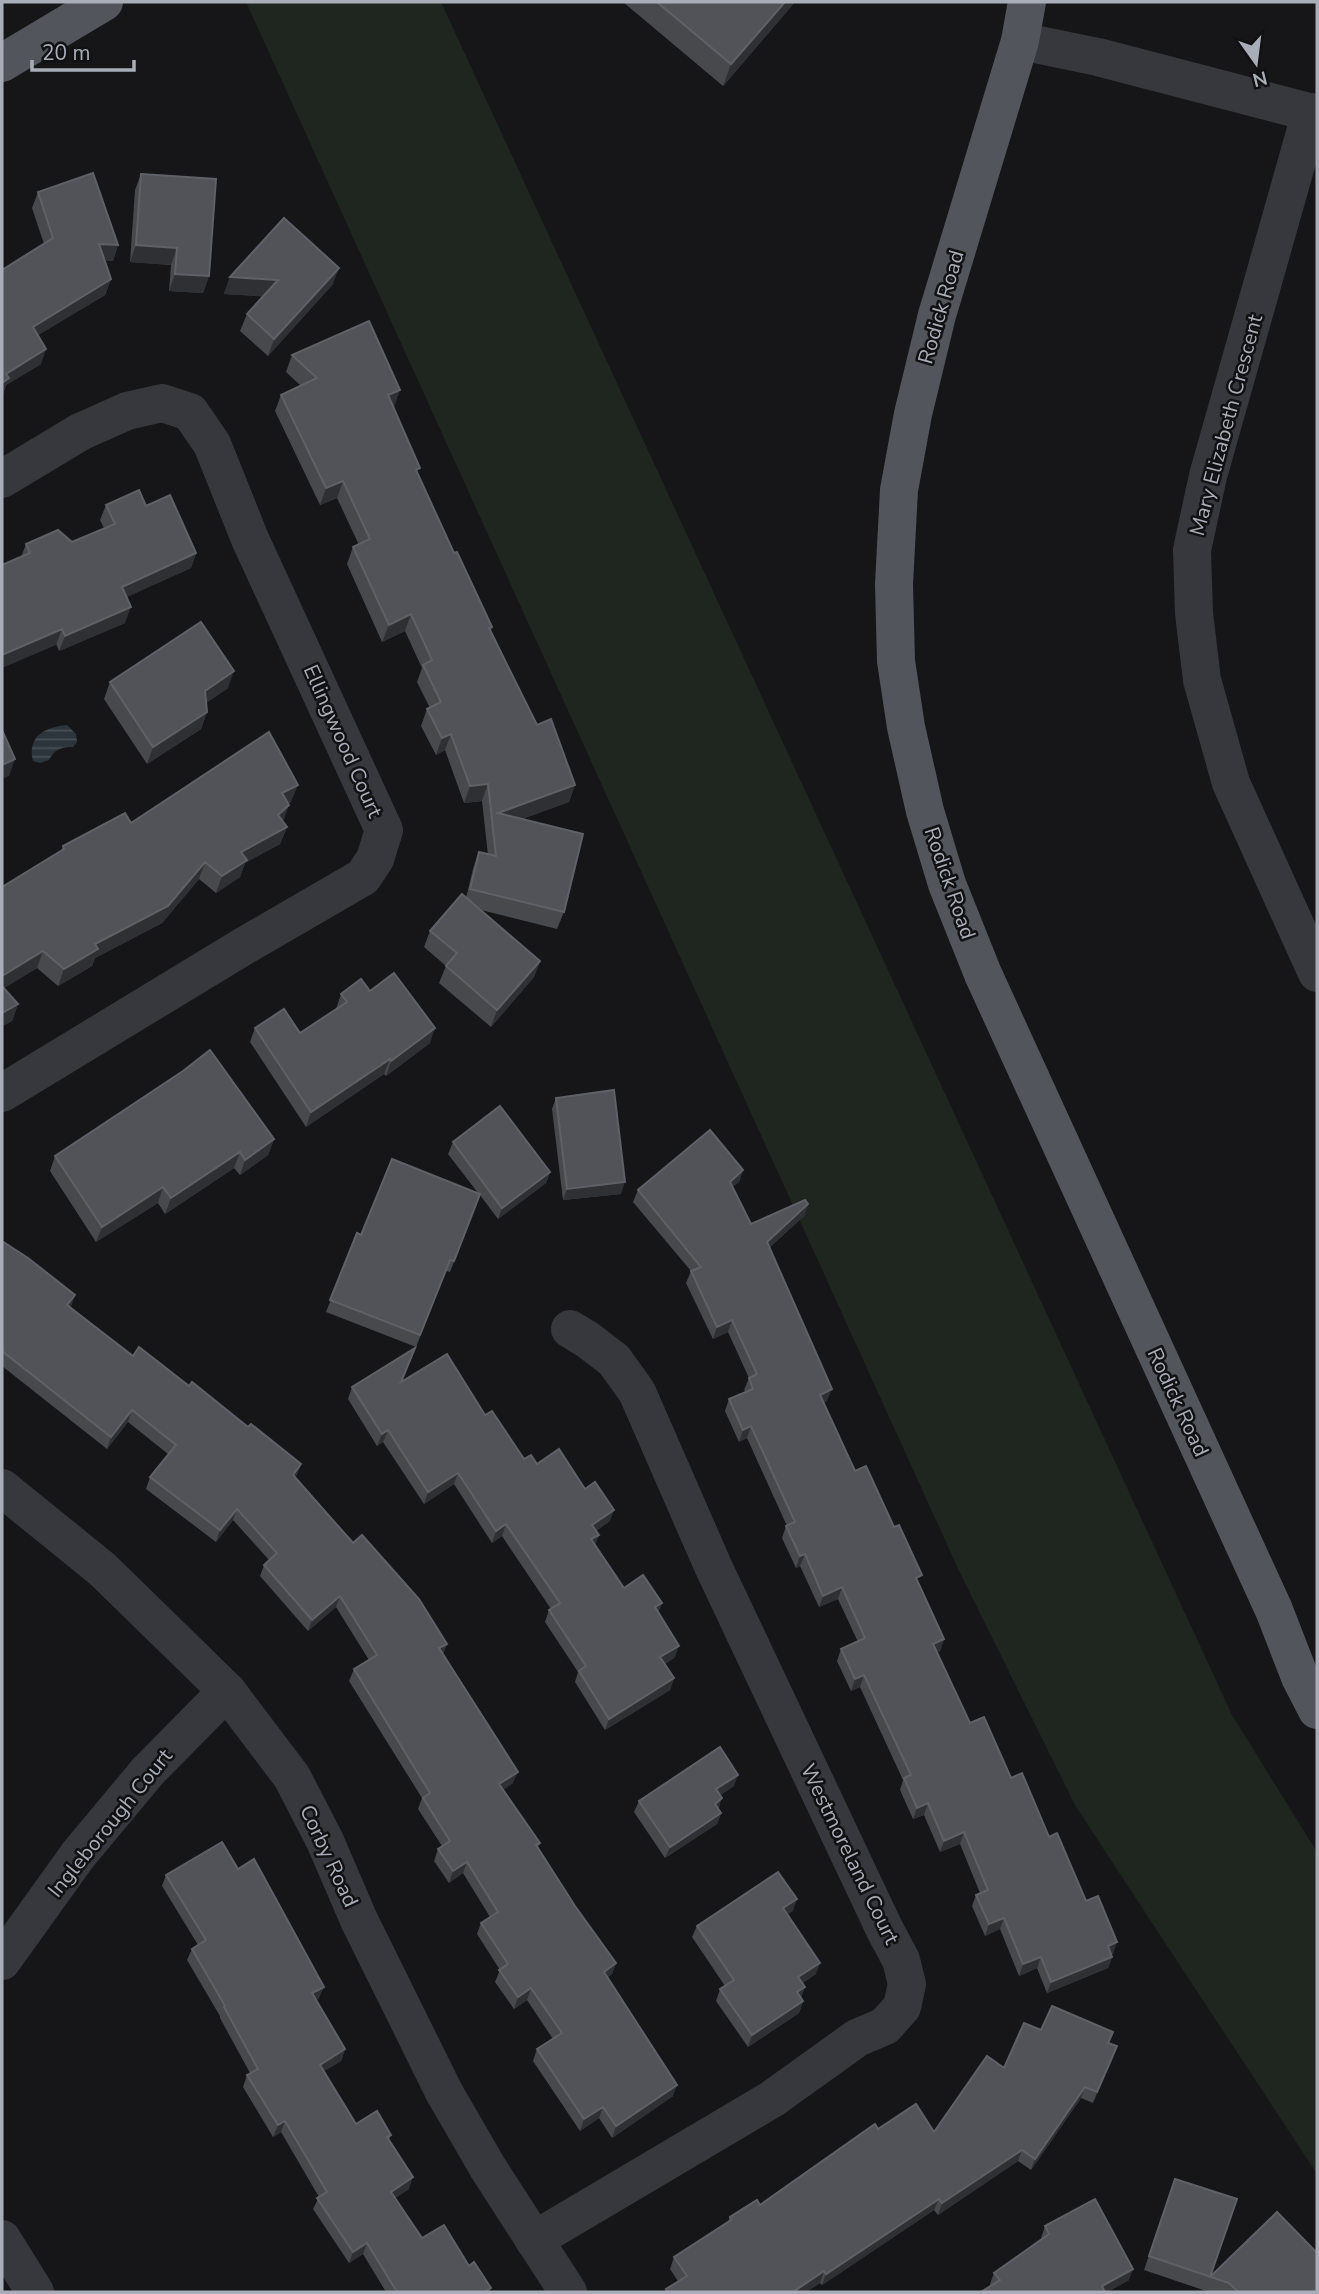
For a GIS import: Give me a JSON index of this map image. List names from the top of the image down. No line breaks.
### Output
{"streets":{"main road":["Rodick Road"],"street":["Mary Elizabeth Crescent","Ellingwood Court","Ingleborough Court","Westmoreland Court","Corby Road"]},"crossings":[["Ingleborough Court","Corby Road"],["Westmoreland Court","Corby Road"]],"scale_bar":"20 m","north":"bottom"}
